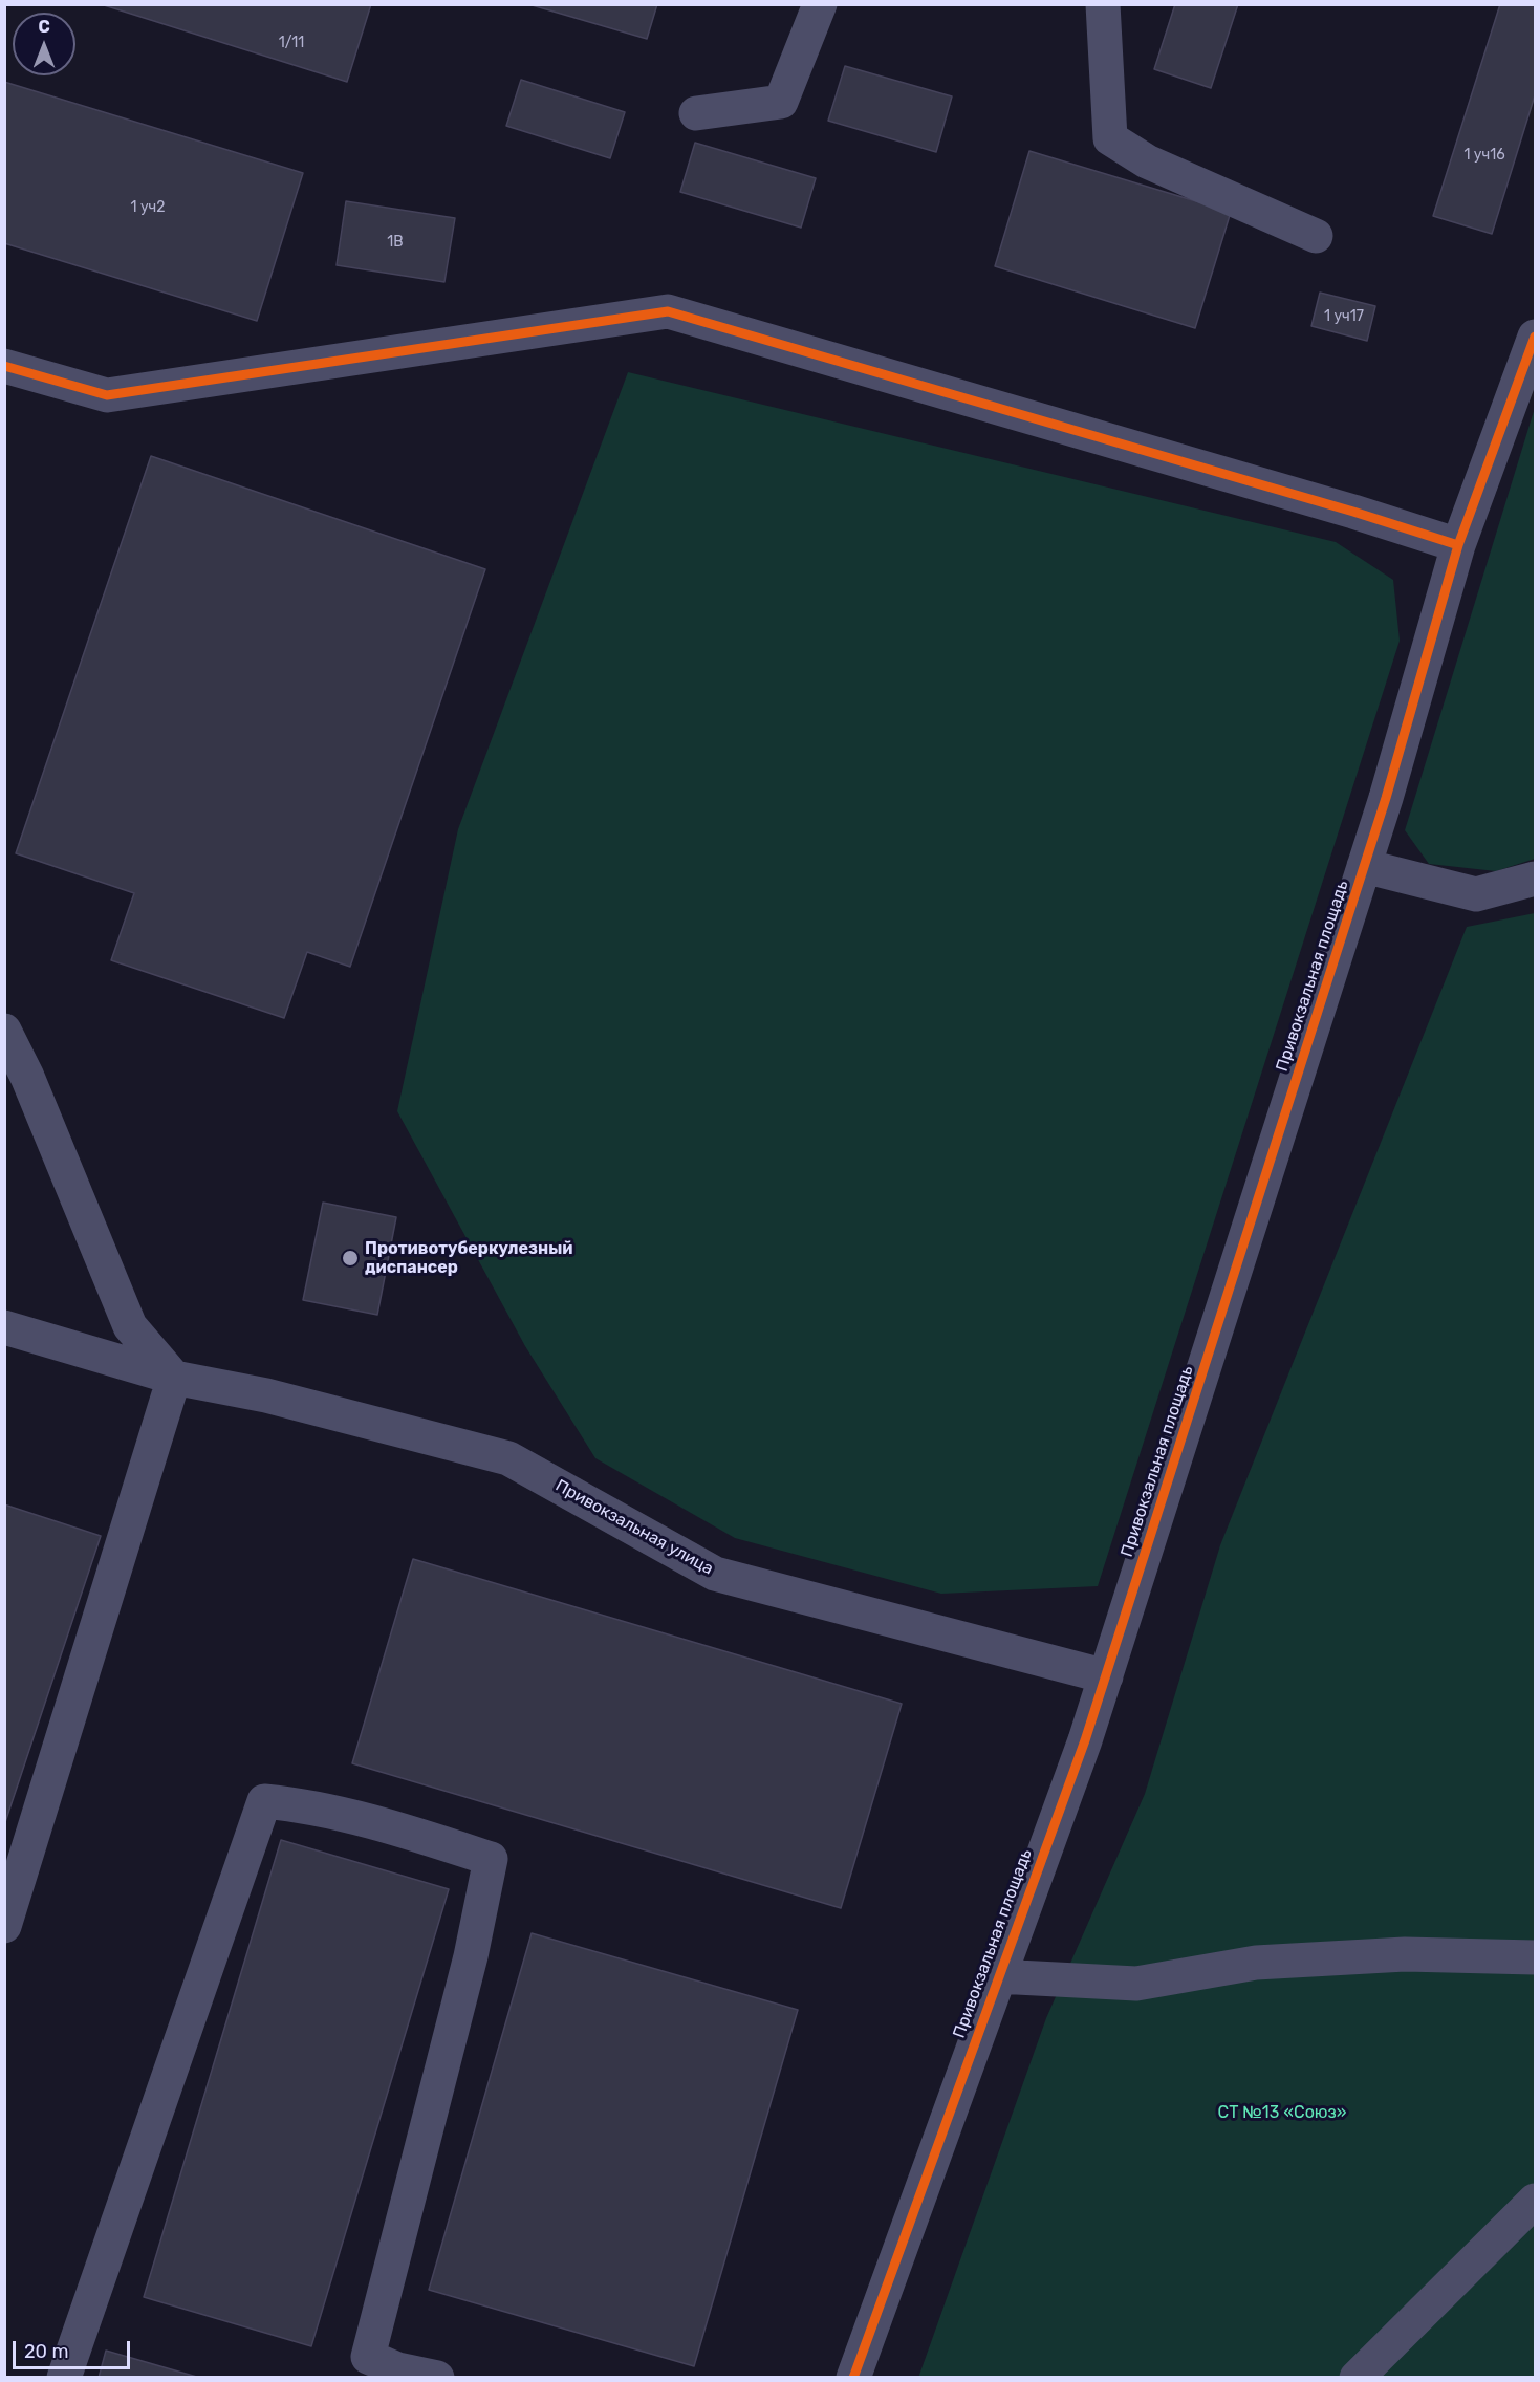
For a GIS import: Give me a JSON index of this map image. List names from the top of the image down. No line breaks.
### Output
{"streets":{"street":["Привокзальная площадь","Привокзальная улица"]},"crossings":[["Привокзальная площадь","Привокзальная улица"]],"parks":["СТ №13 «Союз»"],"places":["Противотуберкулезный диспансер"],"house_numbers":["1/11","1 уч16","1 уч2","1В","1 уч17"],"scale_bar":"20 m","north":"top"}
